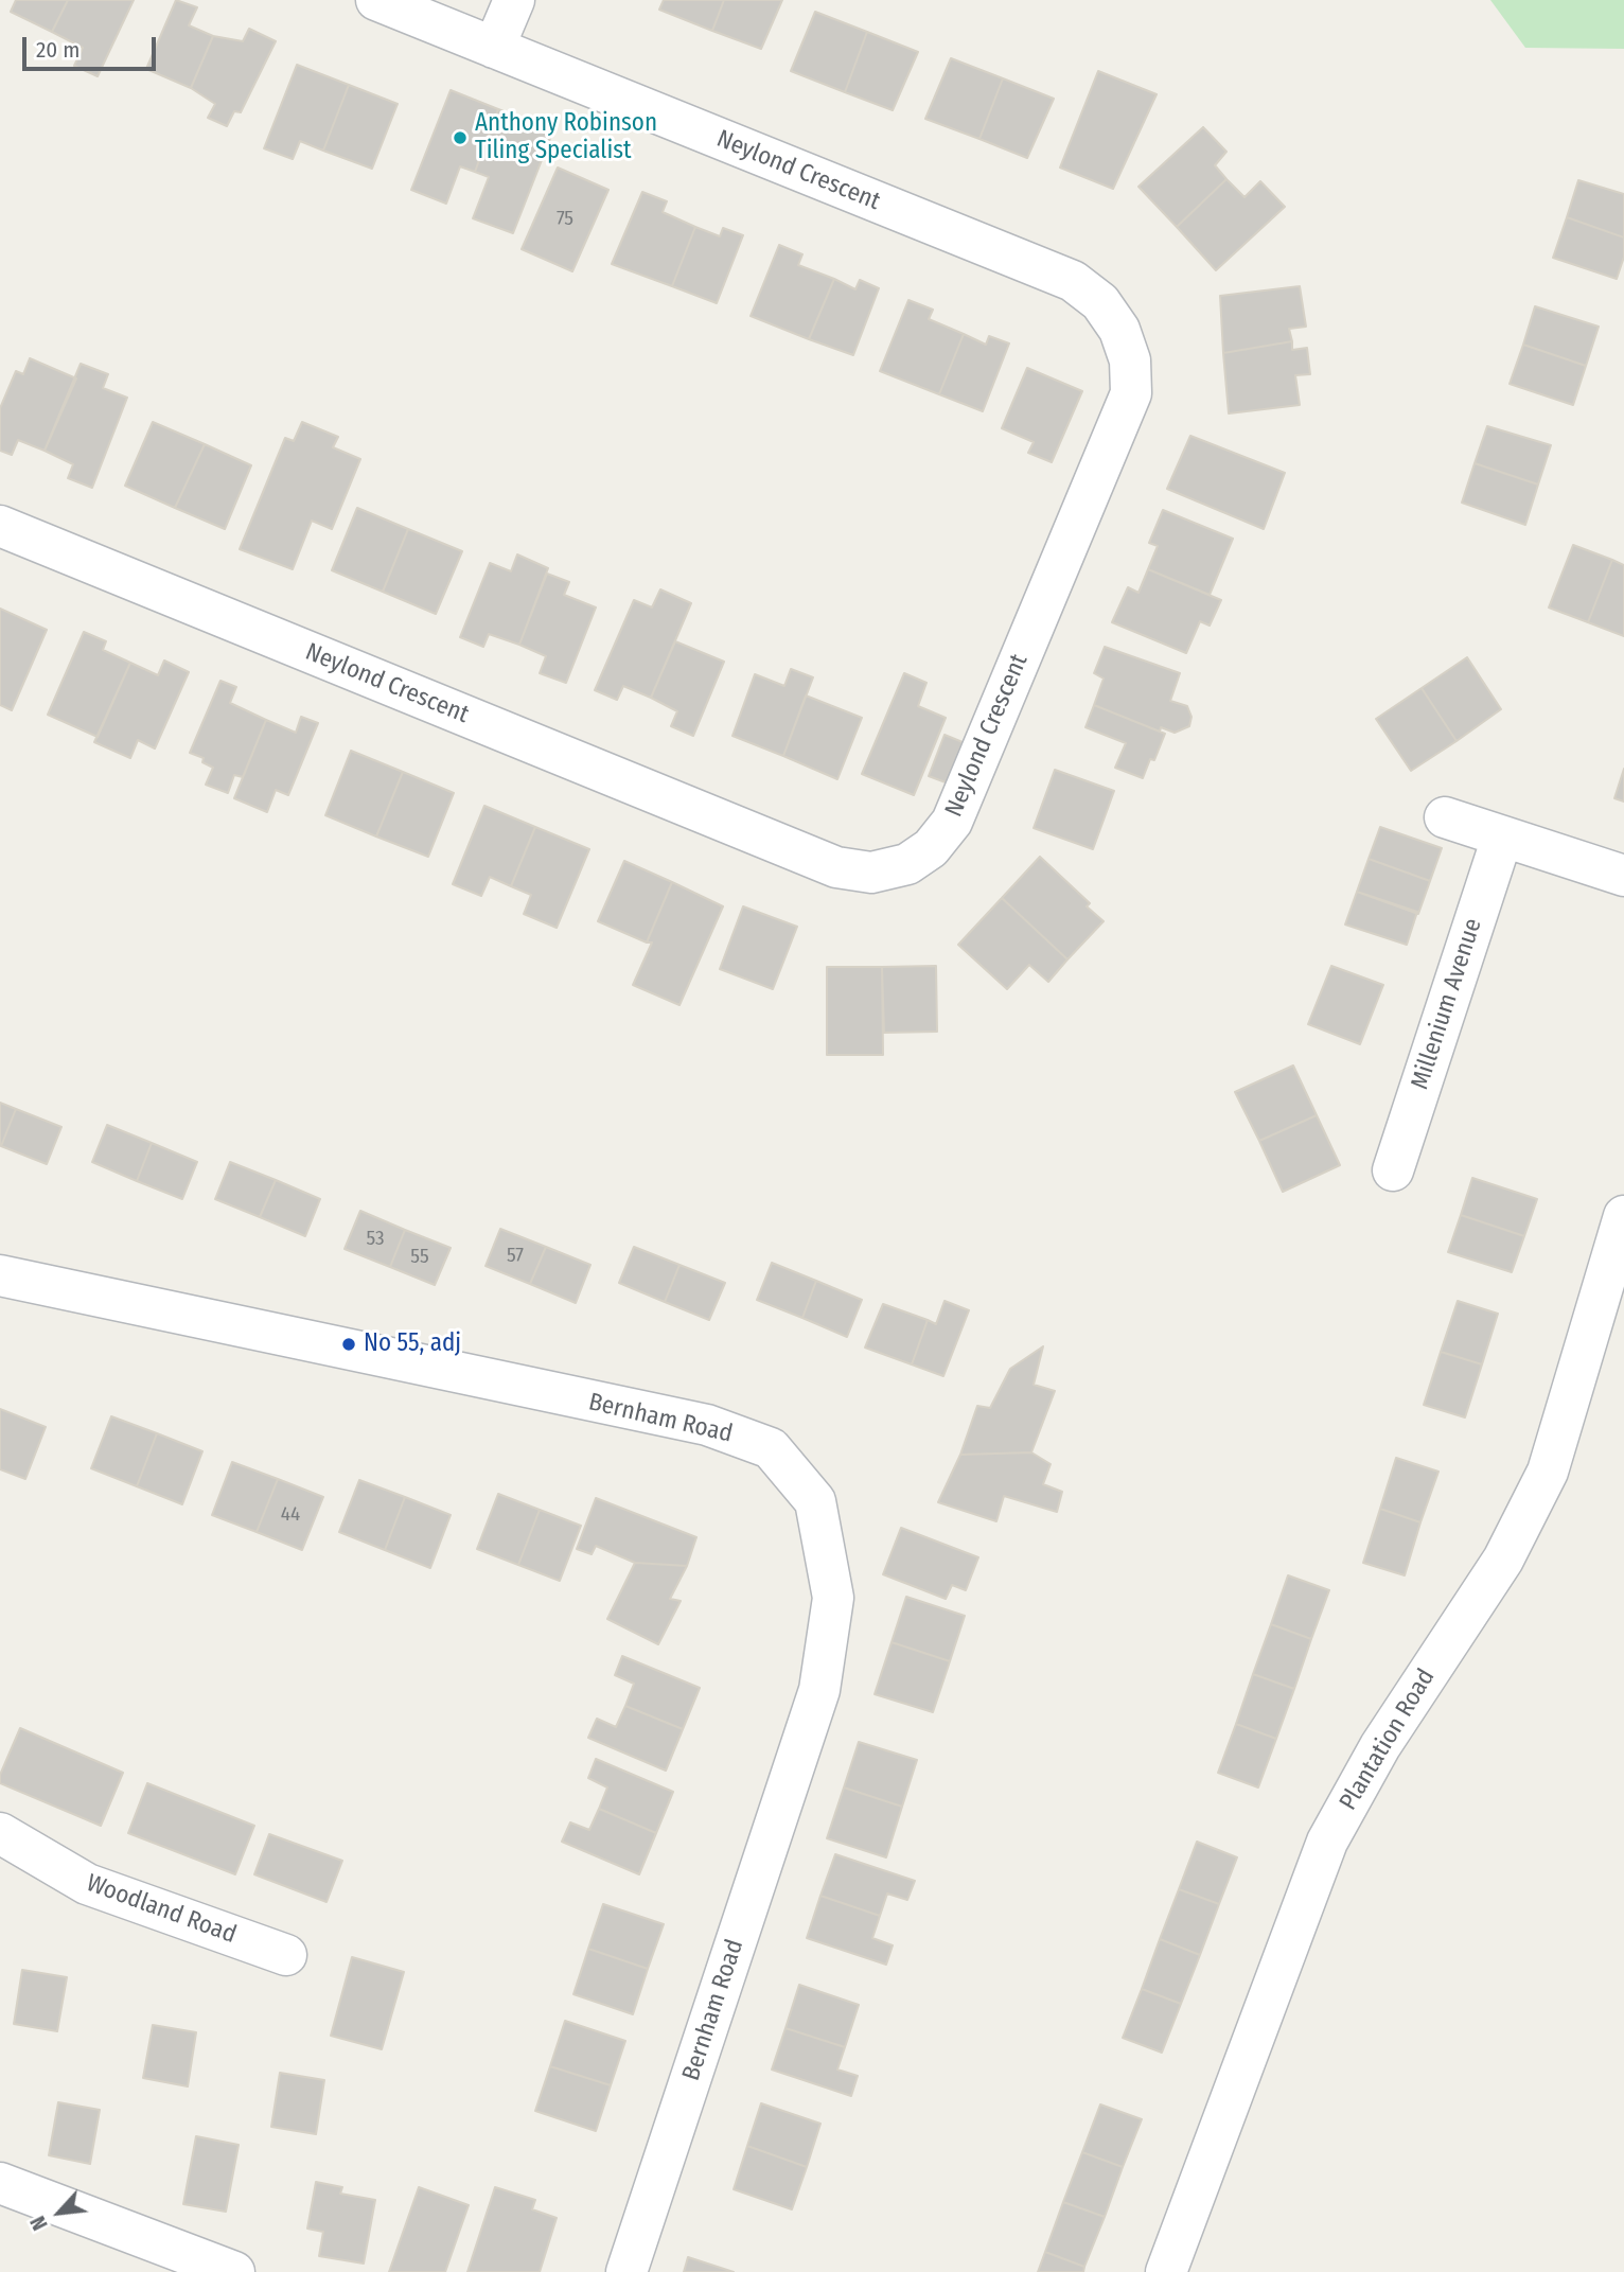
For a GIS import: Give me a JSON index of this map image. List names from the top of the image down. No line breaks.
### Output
{"streets":{"street":["Neylond Crescent","Millenium Avenue","Bernham Road","Plantation Road","Woodland Road"]},"places":["Anthony Robinson Tiling Specialist","No 55, adj"],"house_numbers":["75","53","57","55","44"],"scale_bar":"20 m","north":"bottom left"}
